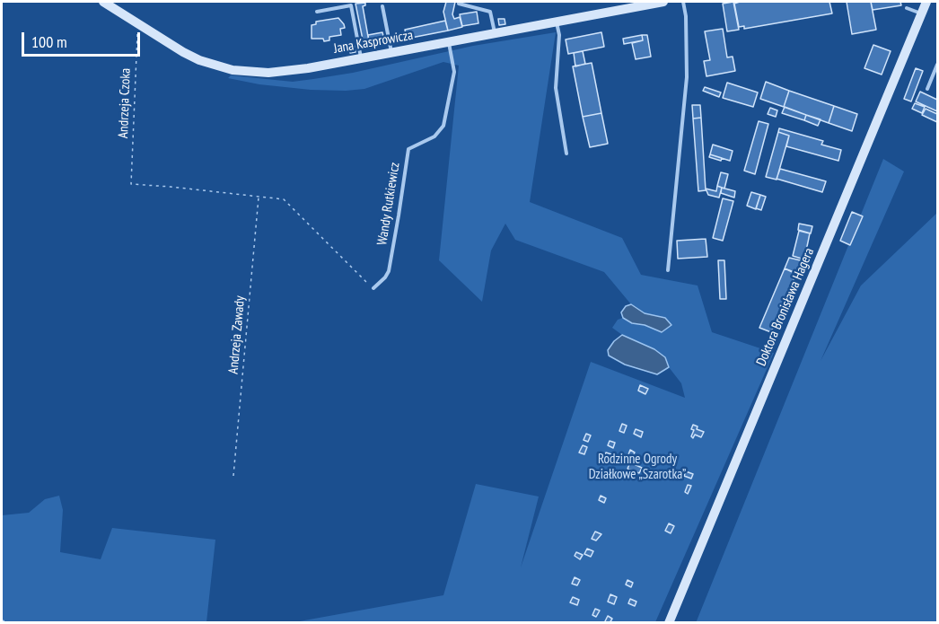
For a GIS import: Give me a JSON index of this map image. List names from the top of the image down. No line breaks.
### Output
{"streets":{"street":["Jana Kasprowicza","Doktora Bronisława Hagera"],"lane":["Wandy Rutkiewicz"],"path":["Andrzeja Czoka","Andrzeja Zawady"]},"crossings":[["Jana Kasprowicza","Andrzeja Czoka"],["Jana Kasprowicza","Wandy Rutkiewicz"],["Andrzeja Czoka","Andrzeja Zawady"]],"parks":["Rodzinne Ogrody Działkowe „Szarotka”"],"scale_bar":"100 m"}
